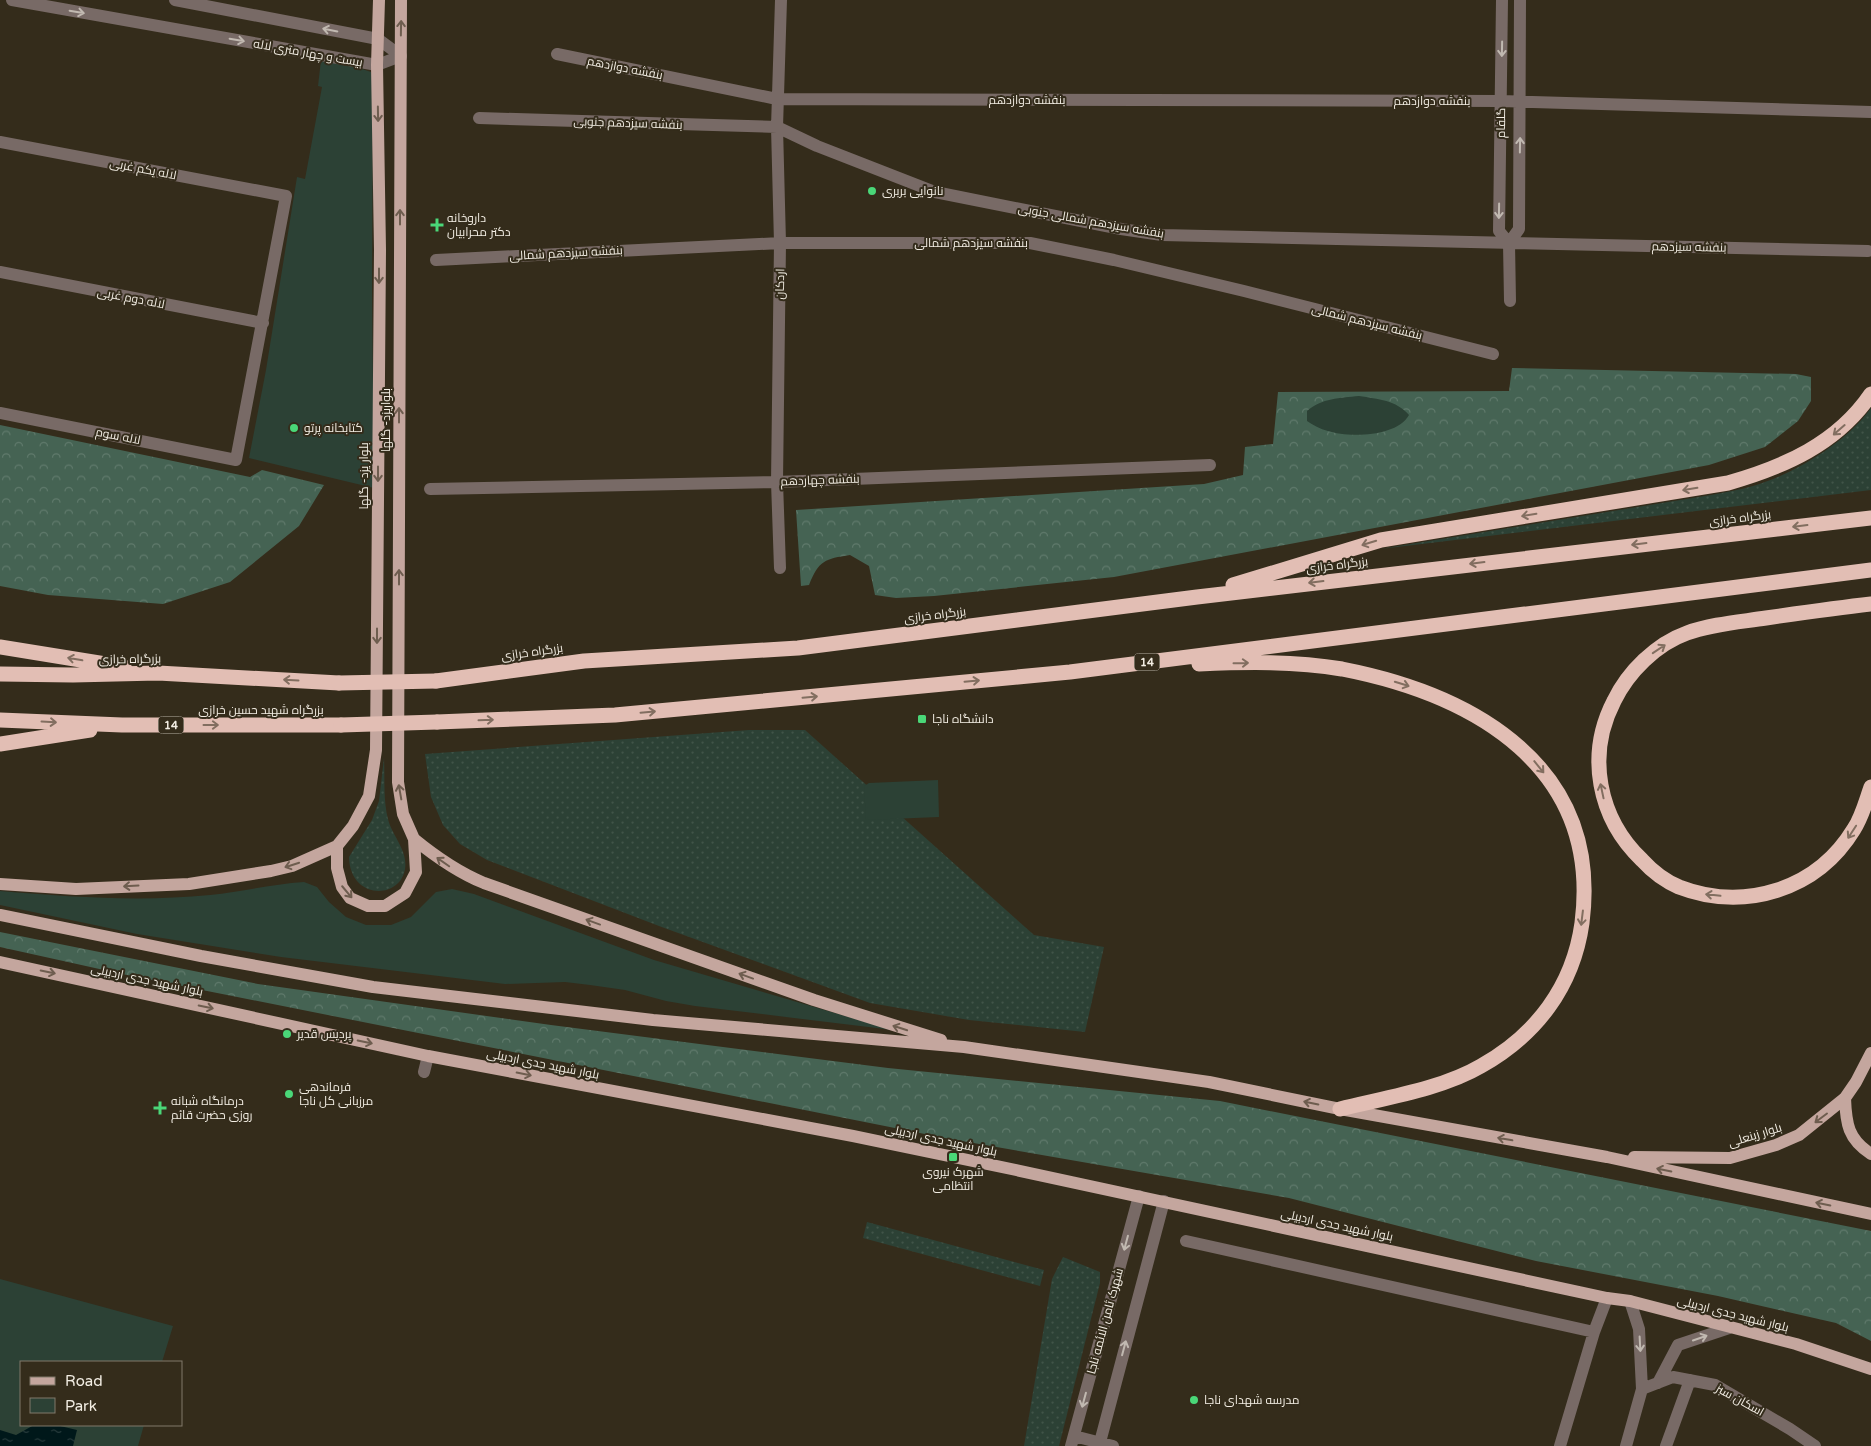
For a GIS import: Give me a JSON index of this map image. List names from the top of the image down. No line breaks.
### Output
{"streets":{"highway":["بزرگراه خرازی","14","بزرگراه شهید حسین خرازی"],"main road":["بلواریزد- گلها","بلوار یزد- گلها","بلوار شهید جدی اردبیلی","بلوار زینعلی"],"street":["بیست و چهار متری لاله","بنفشه دوازدهم","بنفشه سیزدهم جنوبی","گلفام","لاله یکم غربی","بنفشه سیزدهم شمالی جنوبی","بنفشه سیزدهم شمالی","بنفشه سیزدهم","اردکان","لاله دوم غربی","لاله سوم","بنفشه چهاردهم","شهرک ثامن الائمه ناجا","اسکان سبز"]},"crossings":[["بیست و چهار متری لاله","بلواریزد- گلها"],["بیست و چهار متری لاله","بلوار یزد- گلها"],["بنفشه دوازدهم","گلفام"],["بنفشه دوازدهم","اردکان"],["بنفشه سیزدهم جنوبی","بنفشه سیزدهم شمالی جنوبی"],["بنفشه سیزدهم جنوبی","اردکان"],["گلفام","بنفشه سیزدهم شمالی جنوبی"],["گلفام","بنفشه سیزدهم"],["لاله یکم غربی","لاله دوم غربی"],["لاله یکم غربی","لاله سوم"],["بنفشه سیزدهم شمالی جنوبی","بنفشه سیزدهم"],["بنفشه سیزدهم شمالی جنوبی","اردکان"],["بنفشه سیزدهم شمالی","اردکان"],["اردکان","بنفشه چهاردهم"],["لاله دوم غربی","لاله سوم"],["14","بزرگراه شهید حسین خرازی"],["بلوار شهید جدی اردبیلی","شهرک ثامن الائمه ناجا"]],"one_way":["بلواریزد- گلها","بلوار یزد- گلها","بزرگراه شهید حسین خرازی","بلوار زینعلی"],"places":{"other":["نانوایی بربری","كتابخانه پرتو","پردیس قدیر","فرماندهی مرزبانی کل ناجا","مدرسه شهدای ناجا"],"health":["داروخانه دکتر محرابیان","درمانگاه شبانه روزی حضرت قائم"],"transit":["دانشگاه ناجا","شهرک نیروی انتظامی"]},"legend":["Road","Park"]}
